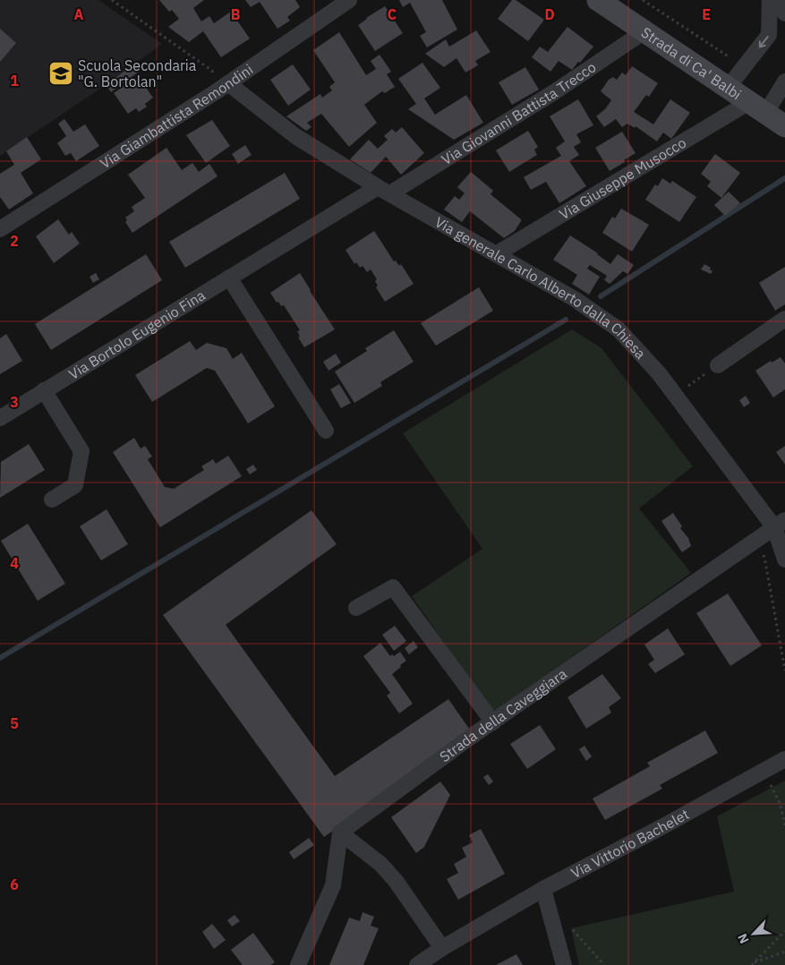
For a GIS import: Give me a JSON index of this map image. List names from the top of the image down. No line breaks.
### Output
{"streets":{"main road":["Strada di Ca' Balbi"],"street":["Via Giovanni Battista Trecco","Via Giambattista Remondini","Via Giuseppe Musocco","Via generale Carlo Alberto dalla Chiesa","Via Bortolo Eugenio Fina","Strada della Caveggiara","Via Vittorio Bachelet"]},"crossings":[["Strada di Ca' Balbi","Via Giovanni Battista Trecco"],["Strada di Ca' Balbi","Via Giuseppe Musocco"],["Via Giovanni Battista Trecco","Via generale Carlo Alberto dalla Chiesa"],["Via Giovanni Battista Trecco","Via Bortolo Eugenio Fina"],["Via Giambattista Remondini","Via generale Carlo Alberto dalla Chiesa"],["Via Giuseppe Musocco","Via generale Carlo Alberto dalla Chiesa"],["Via generale Carlo Alberto dalla Chiesa","Via Bortolo Eugenio Fina"],["Via generale Carlo Alberto dalla Chiesa","Strada della Caveggiara"]],"places":{"school or university":["Scuola Secondaria \"G. Bortolan\""]},"north":"bottom left","grid":{"columns":["A","B","C","D","E"],"rows":["1","2","3","4","5","6"]}}
